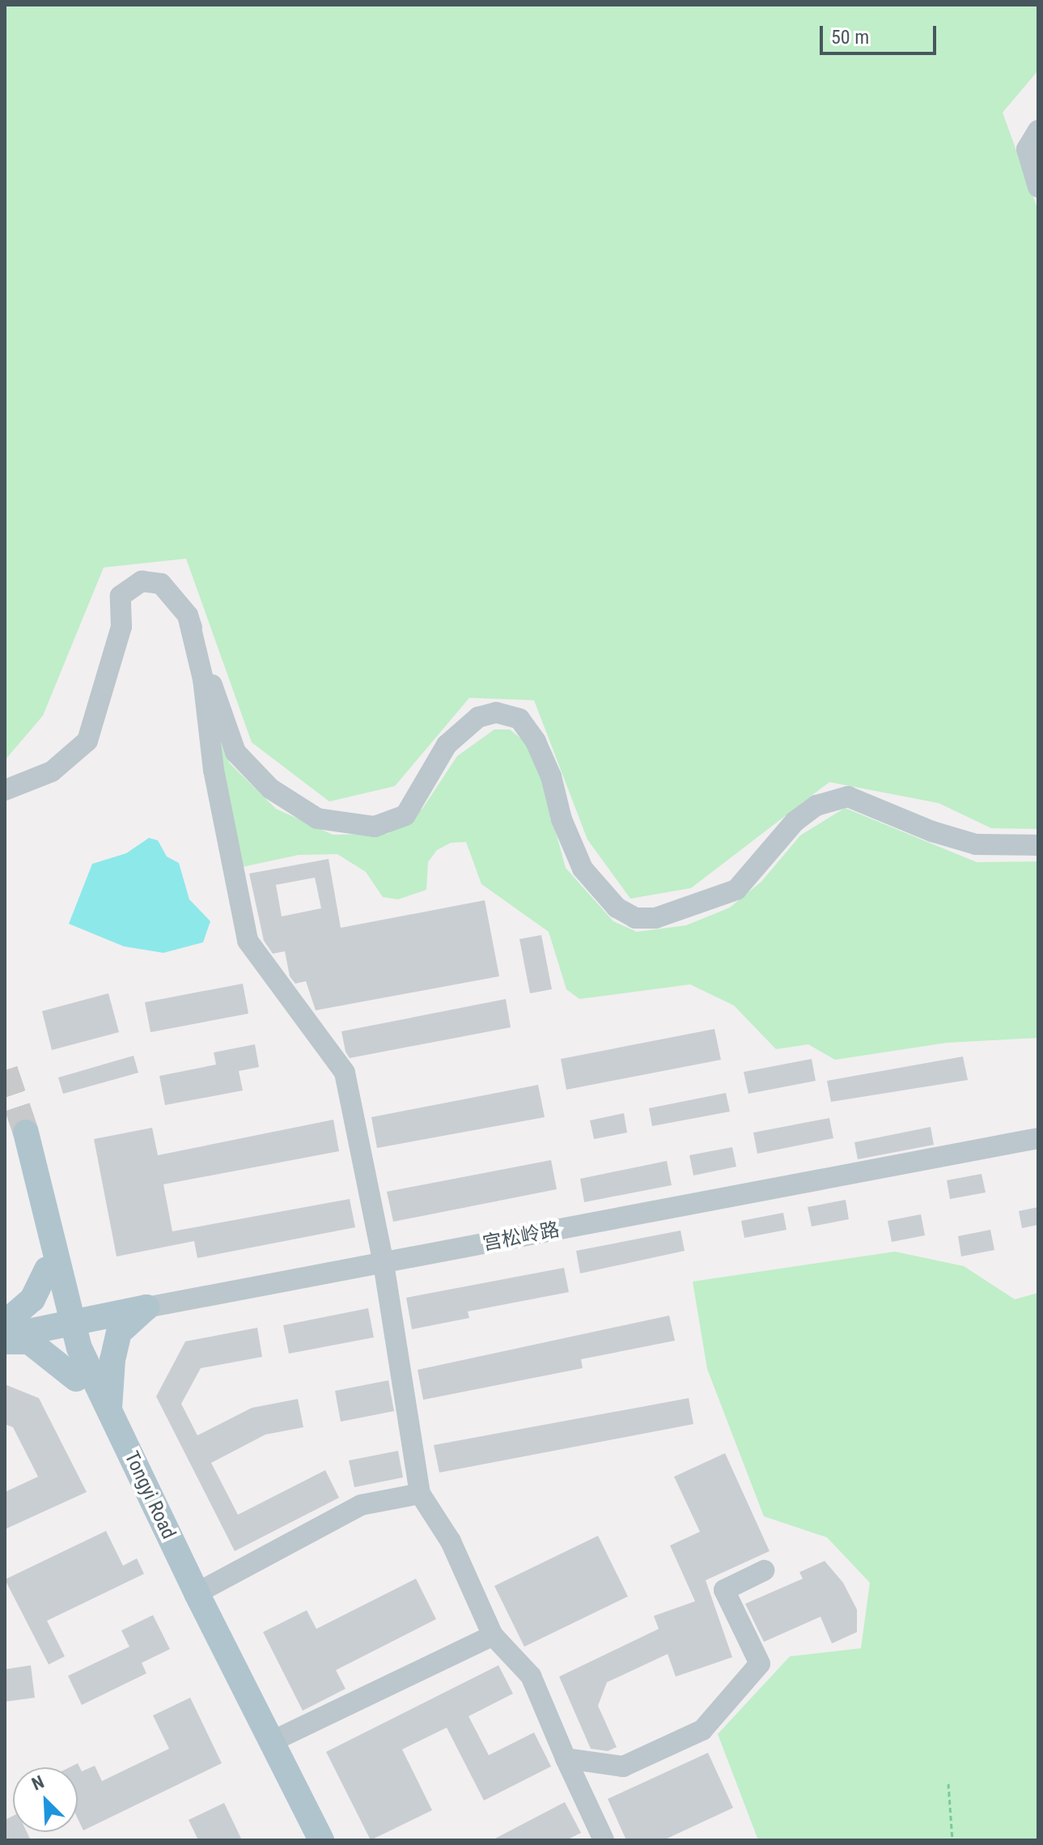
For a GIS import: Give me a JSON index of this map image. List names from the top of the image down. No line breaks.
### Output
{"streets":{"main road":["宫松岭路","Tongyi Road"]},"crossings":[["宫松岭路","Tongyi Road"]],"scale_bar":"50 m","north":"top left"}
